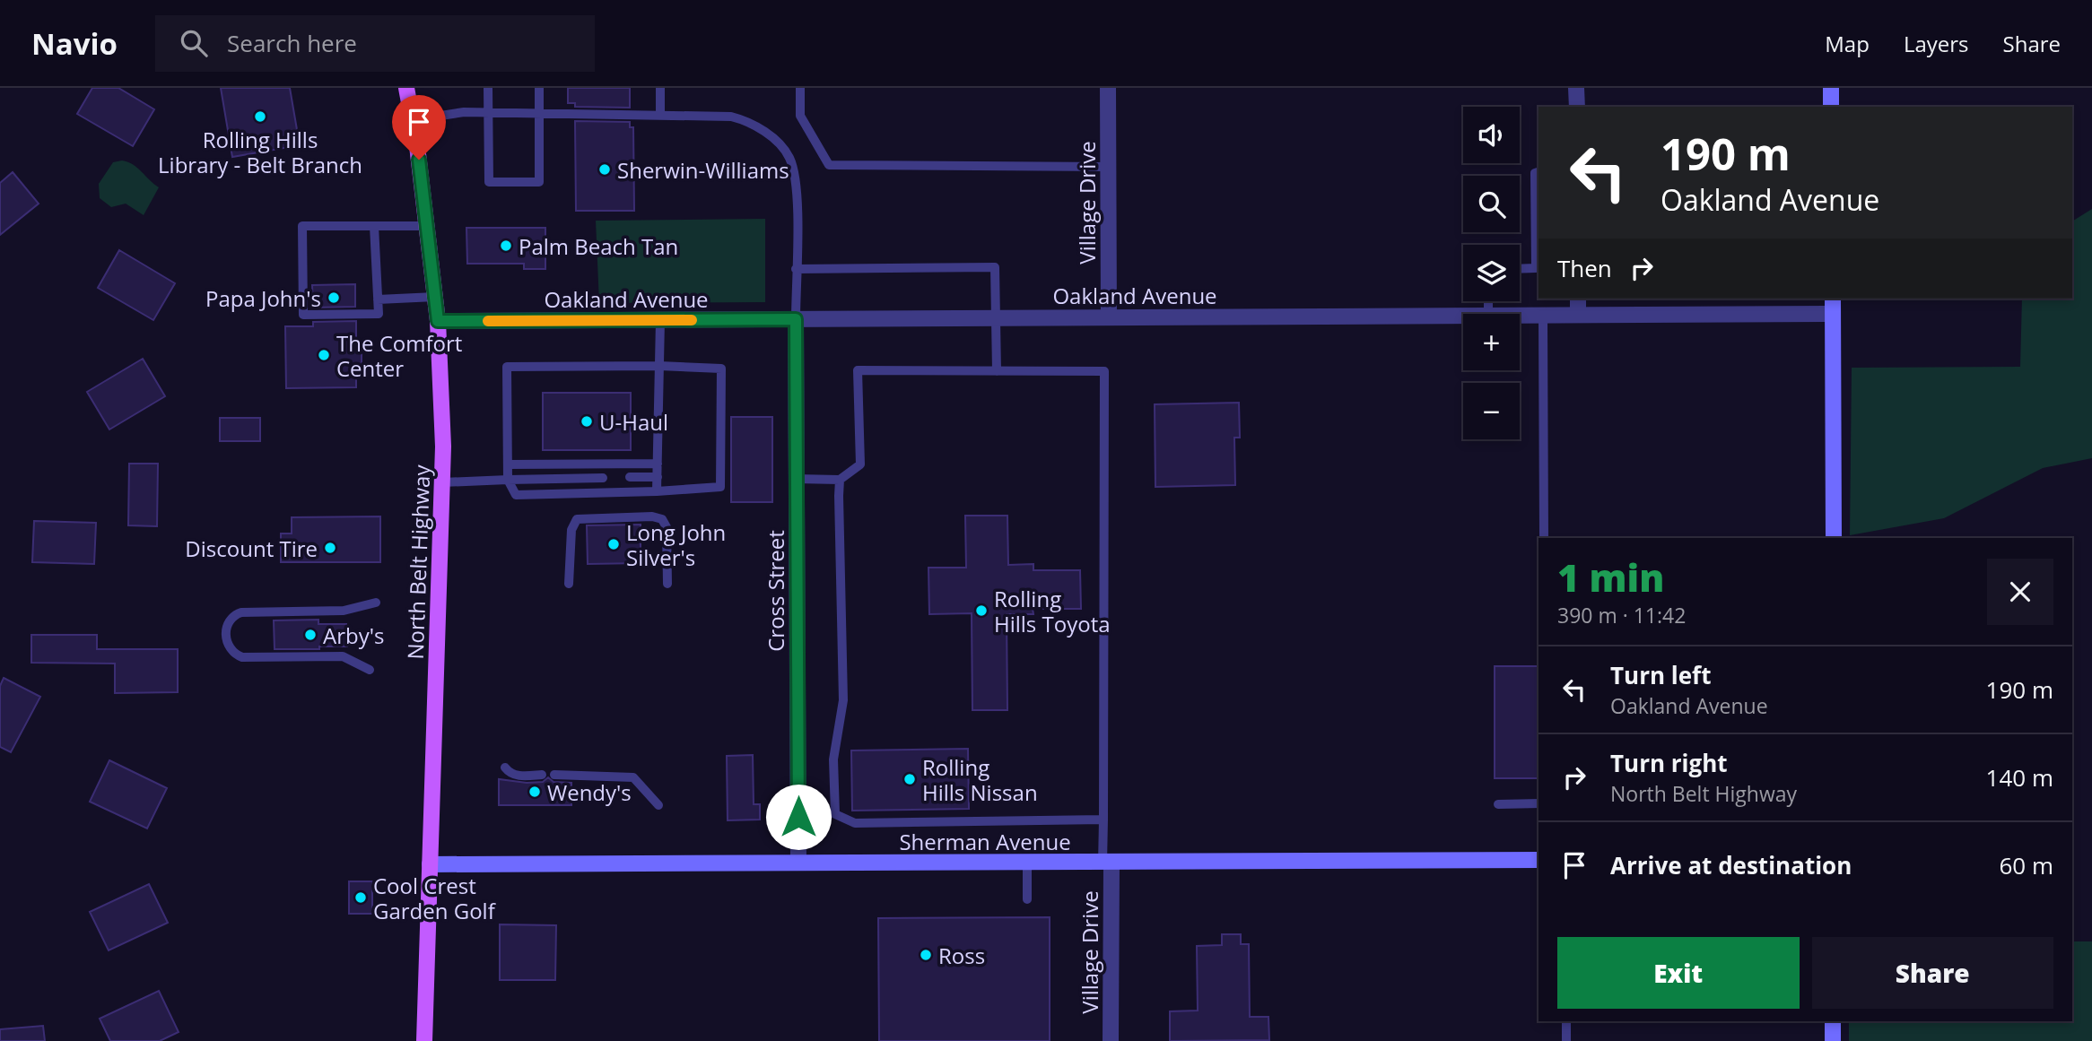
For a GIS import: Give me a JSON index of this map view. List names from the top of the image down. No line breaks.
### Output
{"streets":{"main road":["North Belt Highway"],"street":["Village Drive","Oakland Avenue","Cross Street","Sherman Avenue"]},"crossings":[["Village Drive","Oakland Avenue"],["Village Drive","Sherman Avenue"],["Oakland Avenue","North Belt Highway"],["Oakland Avenue","Cross Street"],["North Belt Highway","Sherman Avenue"],["Cross Street","Sherman Avenue"]],"places":["Rolling Hills Library - Belt Branch","Sherwin-Williams","Palm Beach Tan","Papa John's","The Comfort Center","U-Haul","Long John Silver's","Discount Tire","Rolling Hills Toyota","Arby's","Rolling Hills Nissan","Wendy's","Cool Crest Garden Golf","Ross"],"page":{"header":"Navio","search":"Search here","nav":["Map","Layers","Share"],"map_buttons":["+","−"],"turn":["190 m","Oakland Avenue"],"then":"Then","heading":["1 min","390 m · 11:42"],"list":[{"name":"Turn left","note":"Oakland Avenue","value":"190 m"},{"name":"Turn right","note":"North Belt Highway","value":"140 m"},{"name":"Arrive at destination","value":"60 m"}],"buttons":["Exit","Share"]}}
